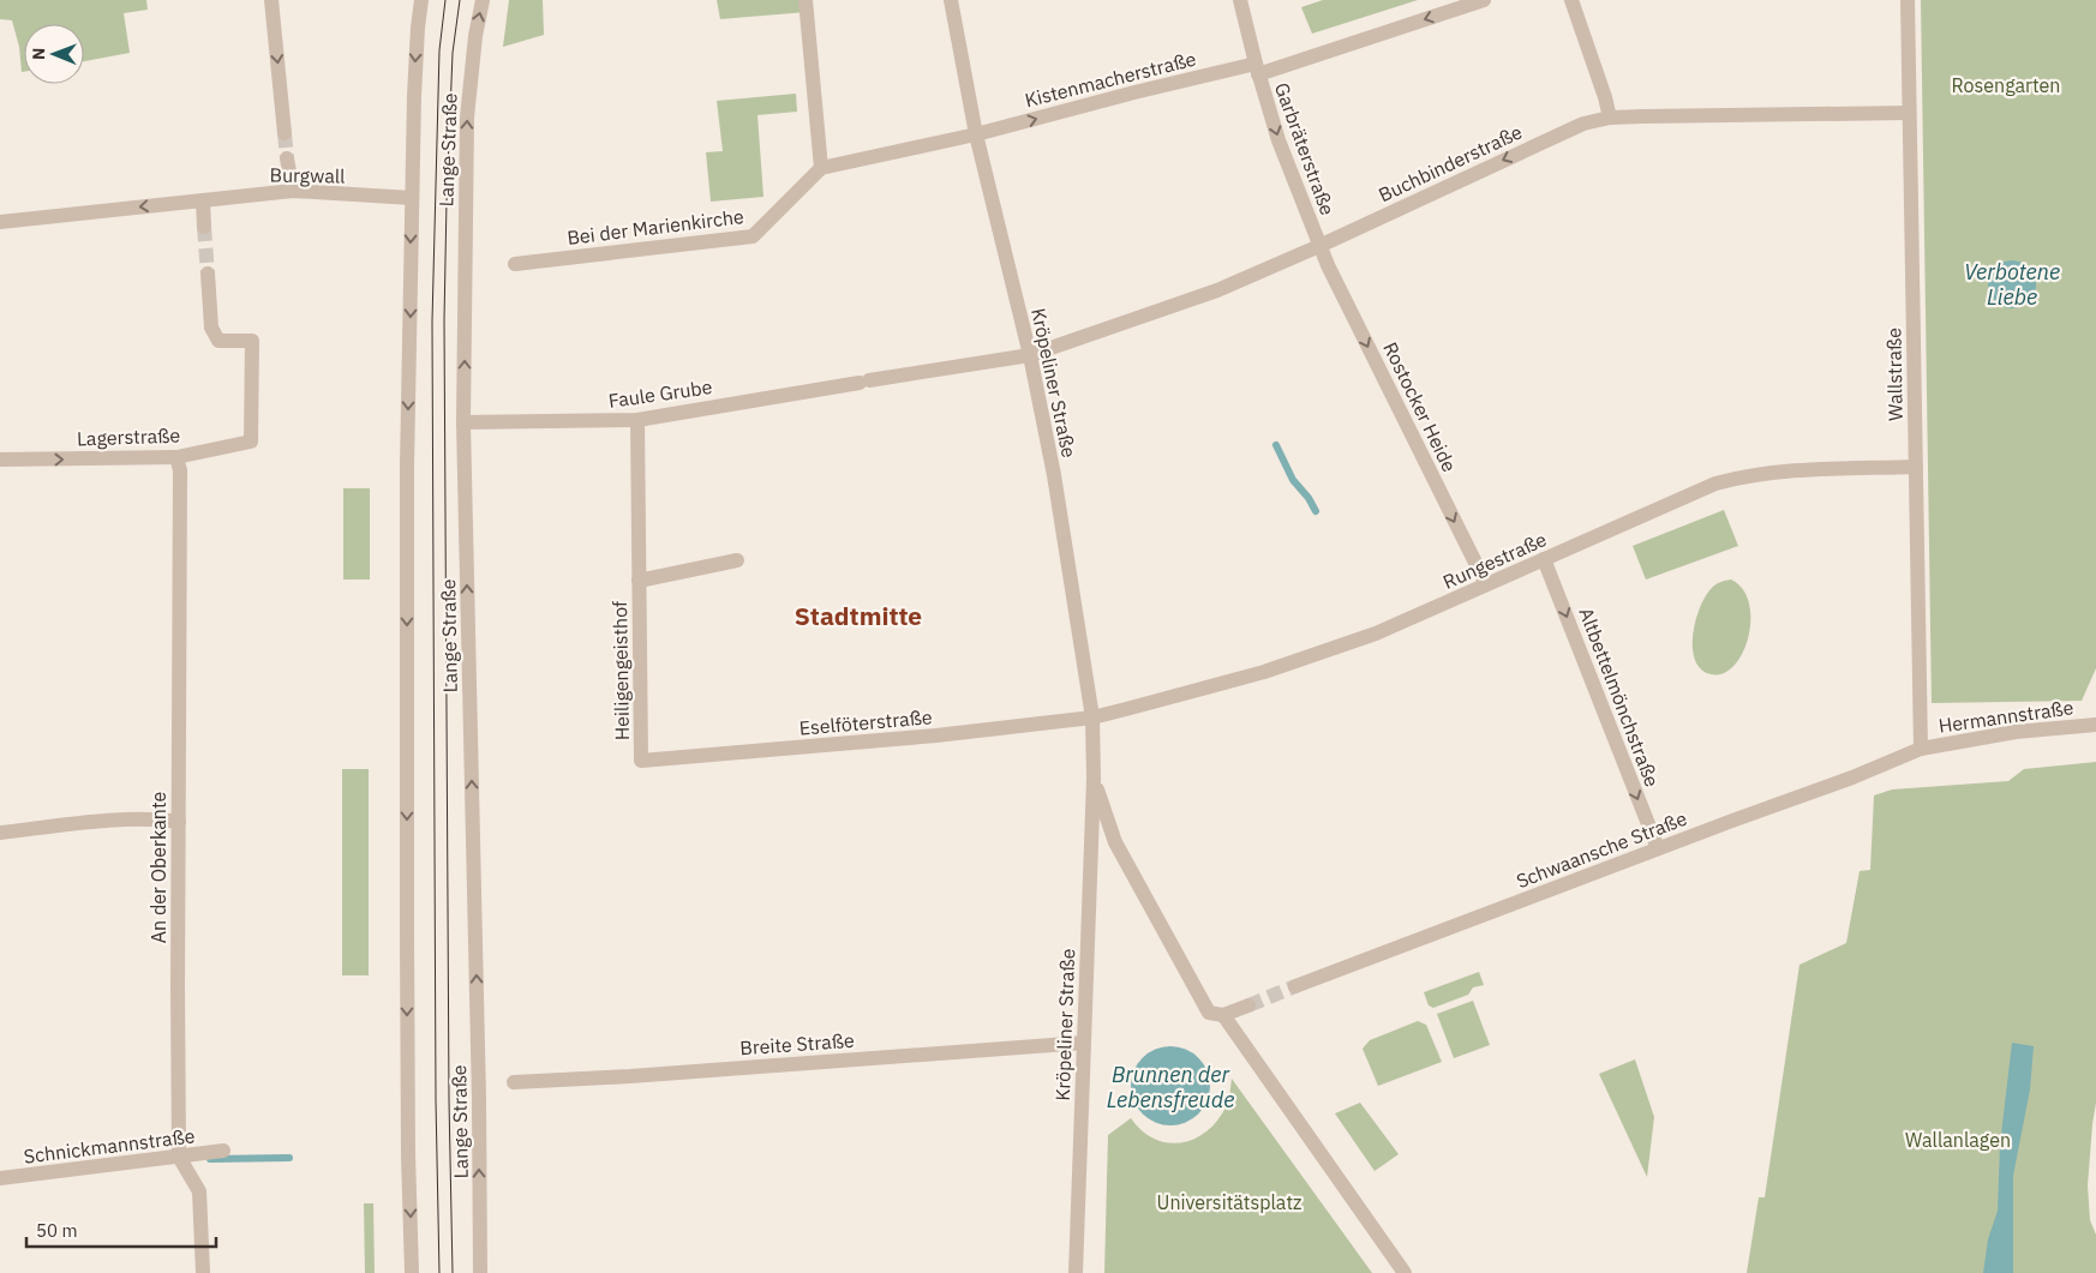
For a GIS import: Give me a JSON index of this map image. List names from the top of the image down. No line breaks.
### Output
{"streets":{"street":["Kistenmacherstraße","Garbräterstraße","Lange Straße","Buchbinderstraße","Burgwall","Bei der Marienkirche","Wallstraße","Kröpeliner Straße","Faule Grube","Rostocker Heide","Lagerstraße","Rungestraße","Heiligengeisthof","Altbettelmönchstraße","Hermannstraße","Eselföterstraße","Schwaansche Straße","An der Oberkante","Breite Straße","Schnickmannstraße"]},"crossings":[["Kistenmacherstraße","Garbräterstraße"],["Kistenmacherstraße","Bei der Marienkirche"],["Kistenmacherstraße","Kröpeliner Straße"],["Garbräterstraße","Buchbinderstraße"],["Garbräterstraße","Rostocker Heide"],["Lange Straße","Burgwall"],["Lange Straße","Faule Grube"],["Buchbinderstraße","Wallstraße"],["Buchbinderstraße","Kröpeliner Straße"],["Buchbinderstraße","Faule Grube"],["Buchbinderstraße","Rostocker Heide"],["Wallstraße","Rungestraße"],["Wallstraße","Hermannstraße"],["Wallstraße","Schwaansche Straße"],["Kröpeliner Straße","Faule Grube"],["Kröpeliner Straße","Rungestraße"],["Kröpeliner Straße","Eselföterstraße"],["Kröpeliner Straße","Breite Straße"],["Faule Grube","Heiligengeisthof"],["Rostocker Heide","Rungestraße"],["Lagerstraße","An der Oberkante"],["Rungestraße","Altbettelmönchstraße"],["Rungestraße","Eselföterstraße"],["Heiligengeisthof","Eselföterstraße"],["Altbettelmönchstraße","Schwaansche Straße"],["Hermannstraße","Schwaansche Straße"],["An der Oberkante","Schnickmannstraße"]],"one_way":["Garbräterstraße","Burgwall","Rostocker Heide","Lagerstraße","Altbettelmönchstraße"],"districts":["Stadtmitte"],"water":["Verbotene Liebe","Brunnen der Lebensfreude"],"parks":["Rosengarten","Wallanlagen","Universitätsplatz"],"scale_bar":"50 m","north":"left"}
